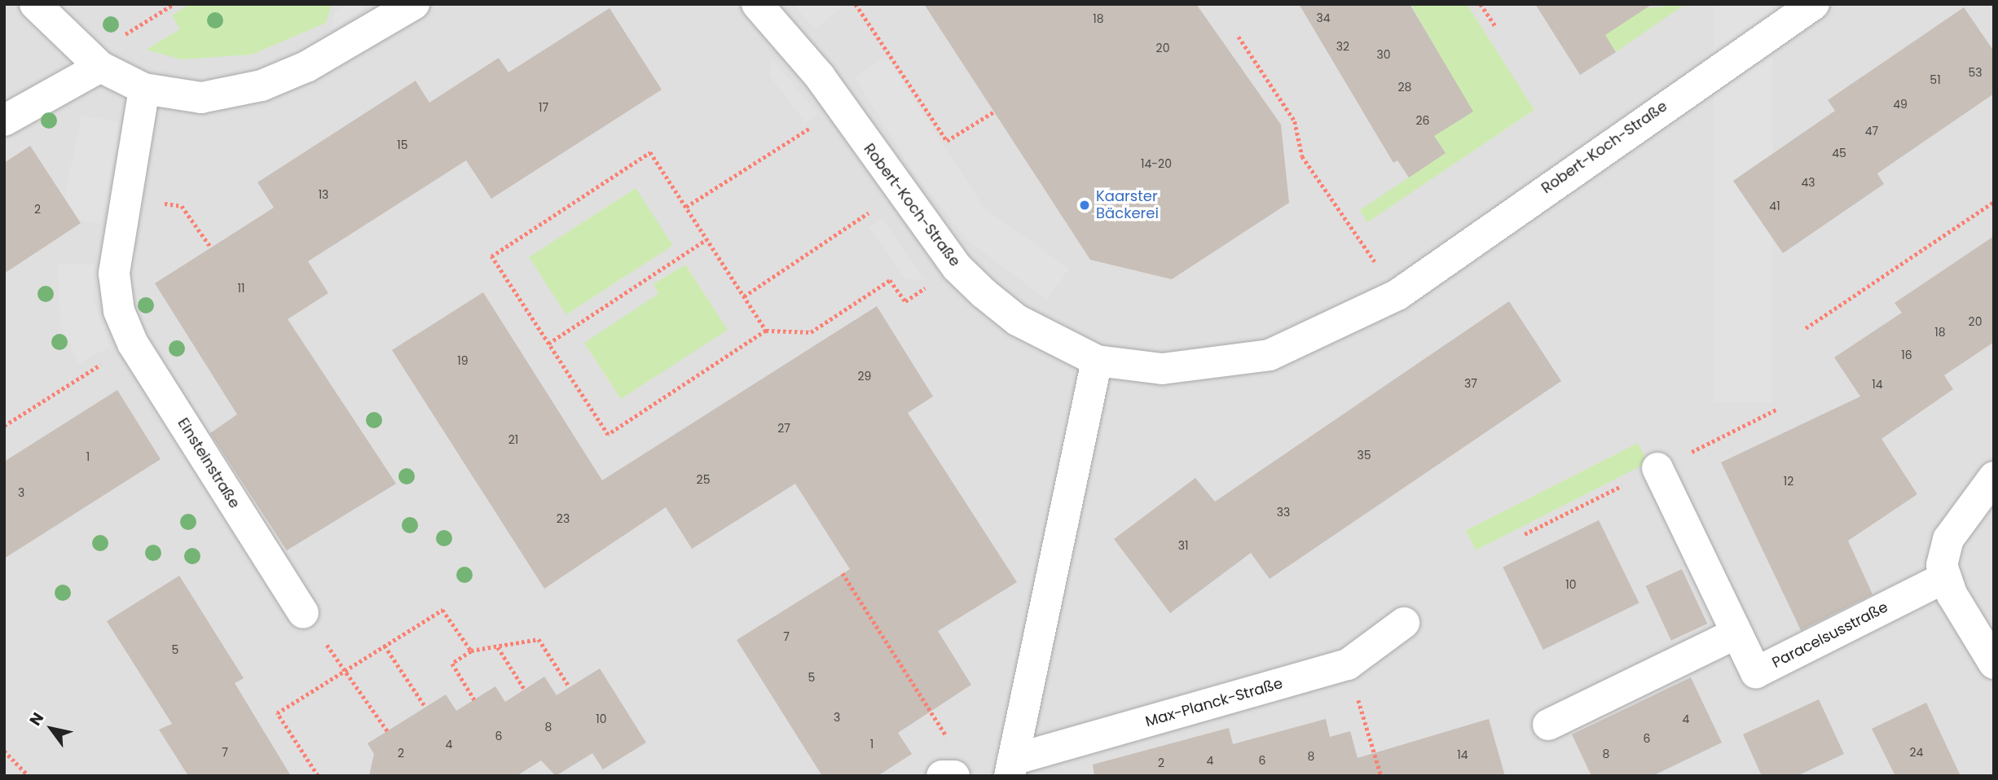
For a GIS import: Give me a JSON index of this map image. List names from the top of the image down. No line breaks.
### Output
{"streets":{"street":["Robert-Koch-Straße","Einsteinstraße","Paracelsusstraße","Max-Planck-Straße"]},"crossings":[["Robert-Koch-Straße","Max-Planck-Straße"]],"places":["Kaarster Bäckerei"],"house_numbers":["34","18","32","20","30","53","51","28","49","17","26","47","15","45","14-20","43","13","41","2","11","20","18","16","19","29","37","14","27","21","35","1","25","12","3","33","23","31","10","7","5","5","3","10","4","8","6","6","4","1","7","24","2","8","14","8","4","6","2"],"north":"top left"}
